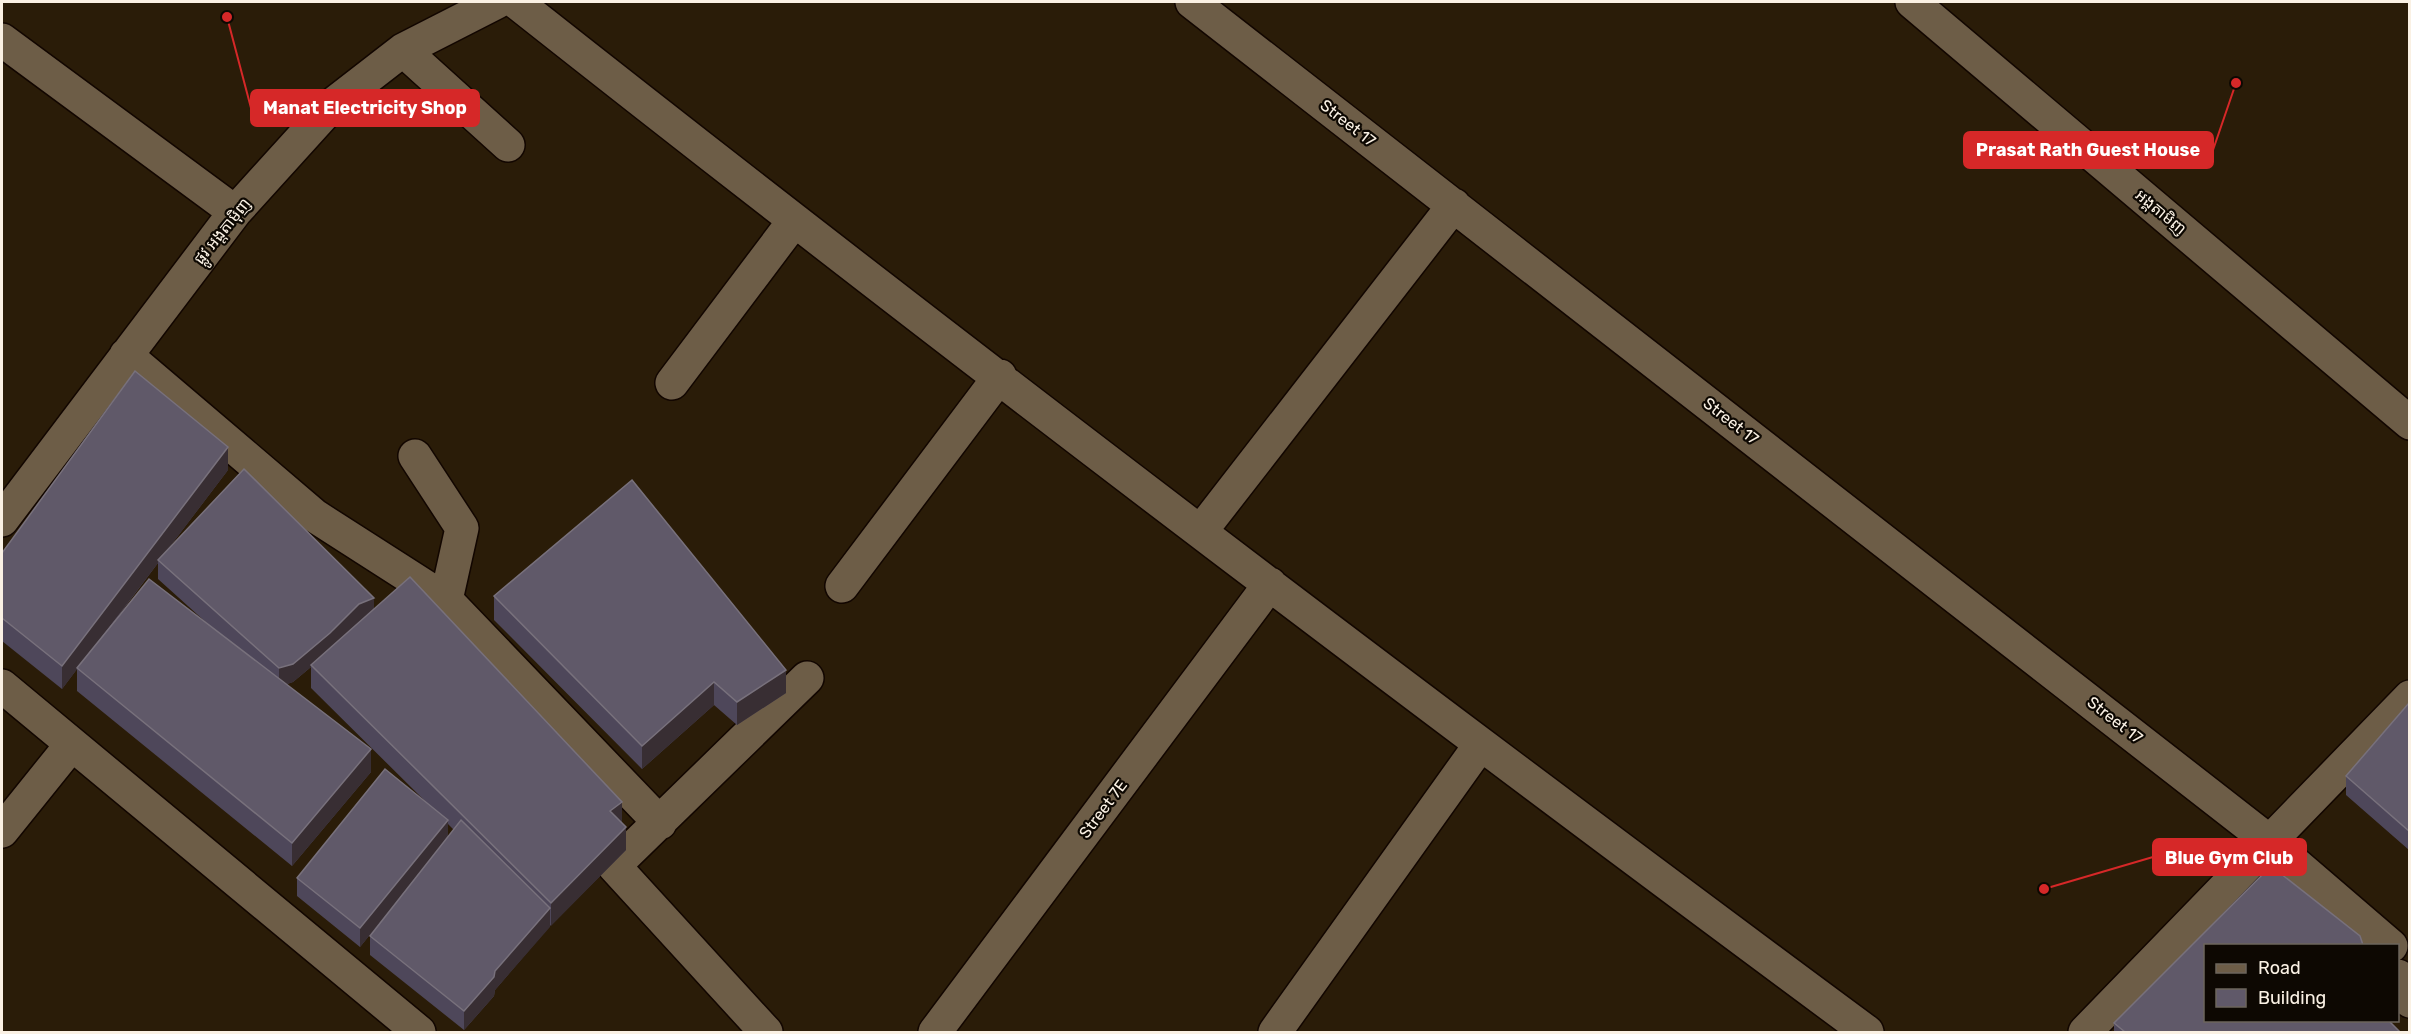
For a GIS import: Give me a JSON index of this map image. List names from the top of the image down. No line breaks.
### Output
{"streets":{"street":["Street 17","អង្គតាមិញ","ផ្លូវ អង្តតាម៉ិញ","Street 7E"]},"places":["Manat Electricity Shop","Prasat Rath Guest House","Blue Gym Club"],"legend":["Road","Building"]}
